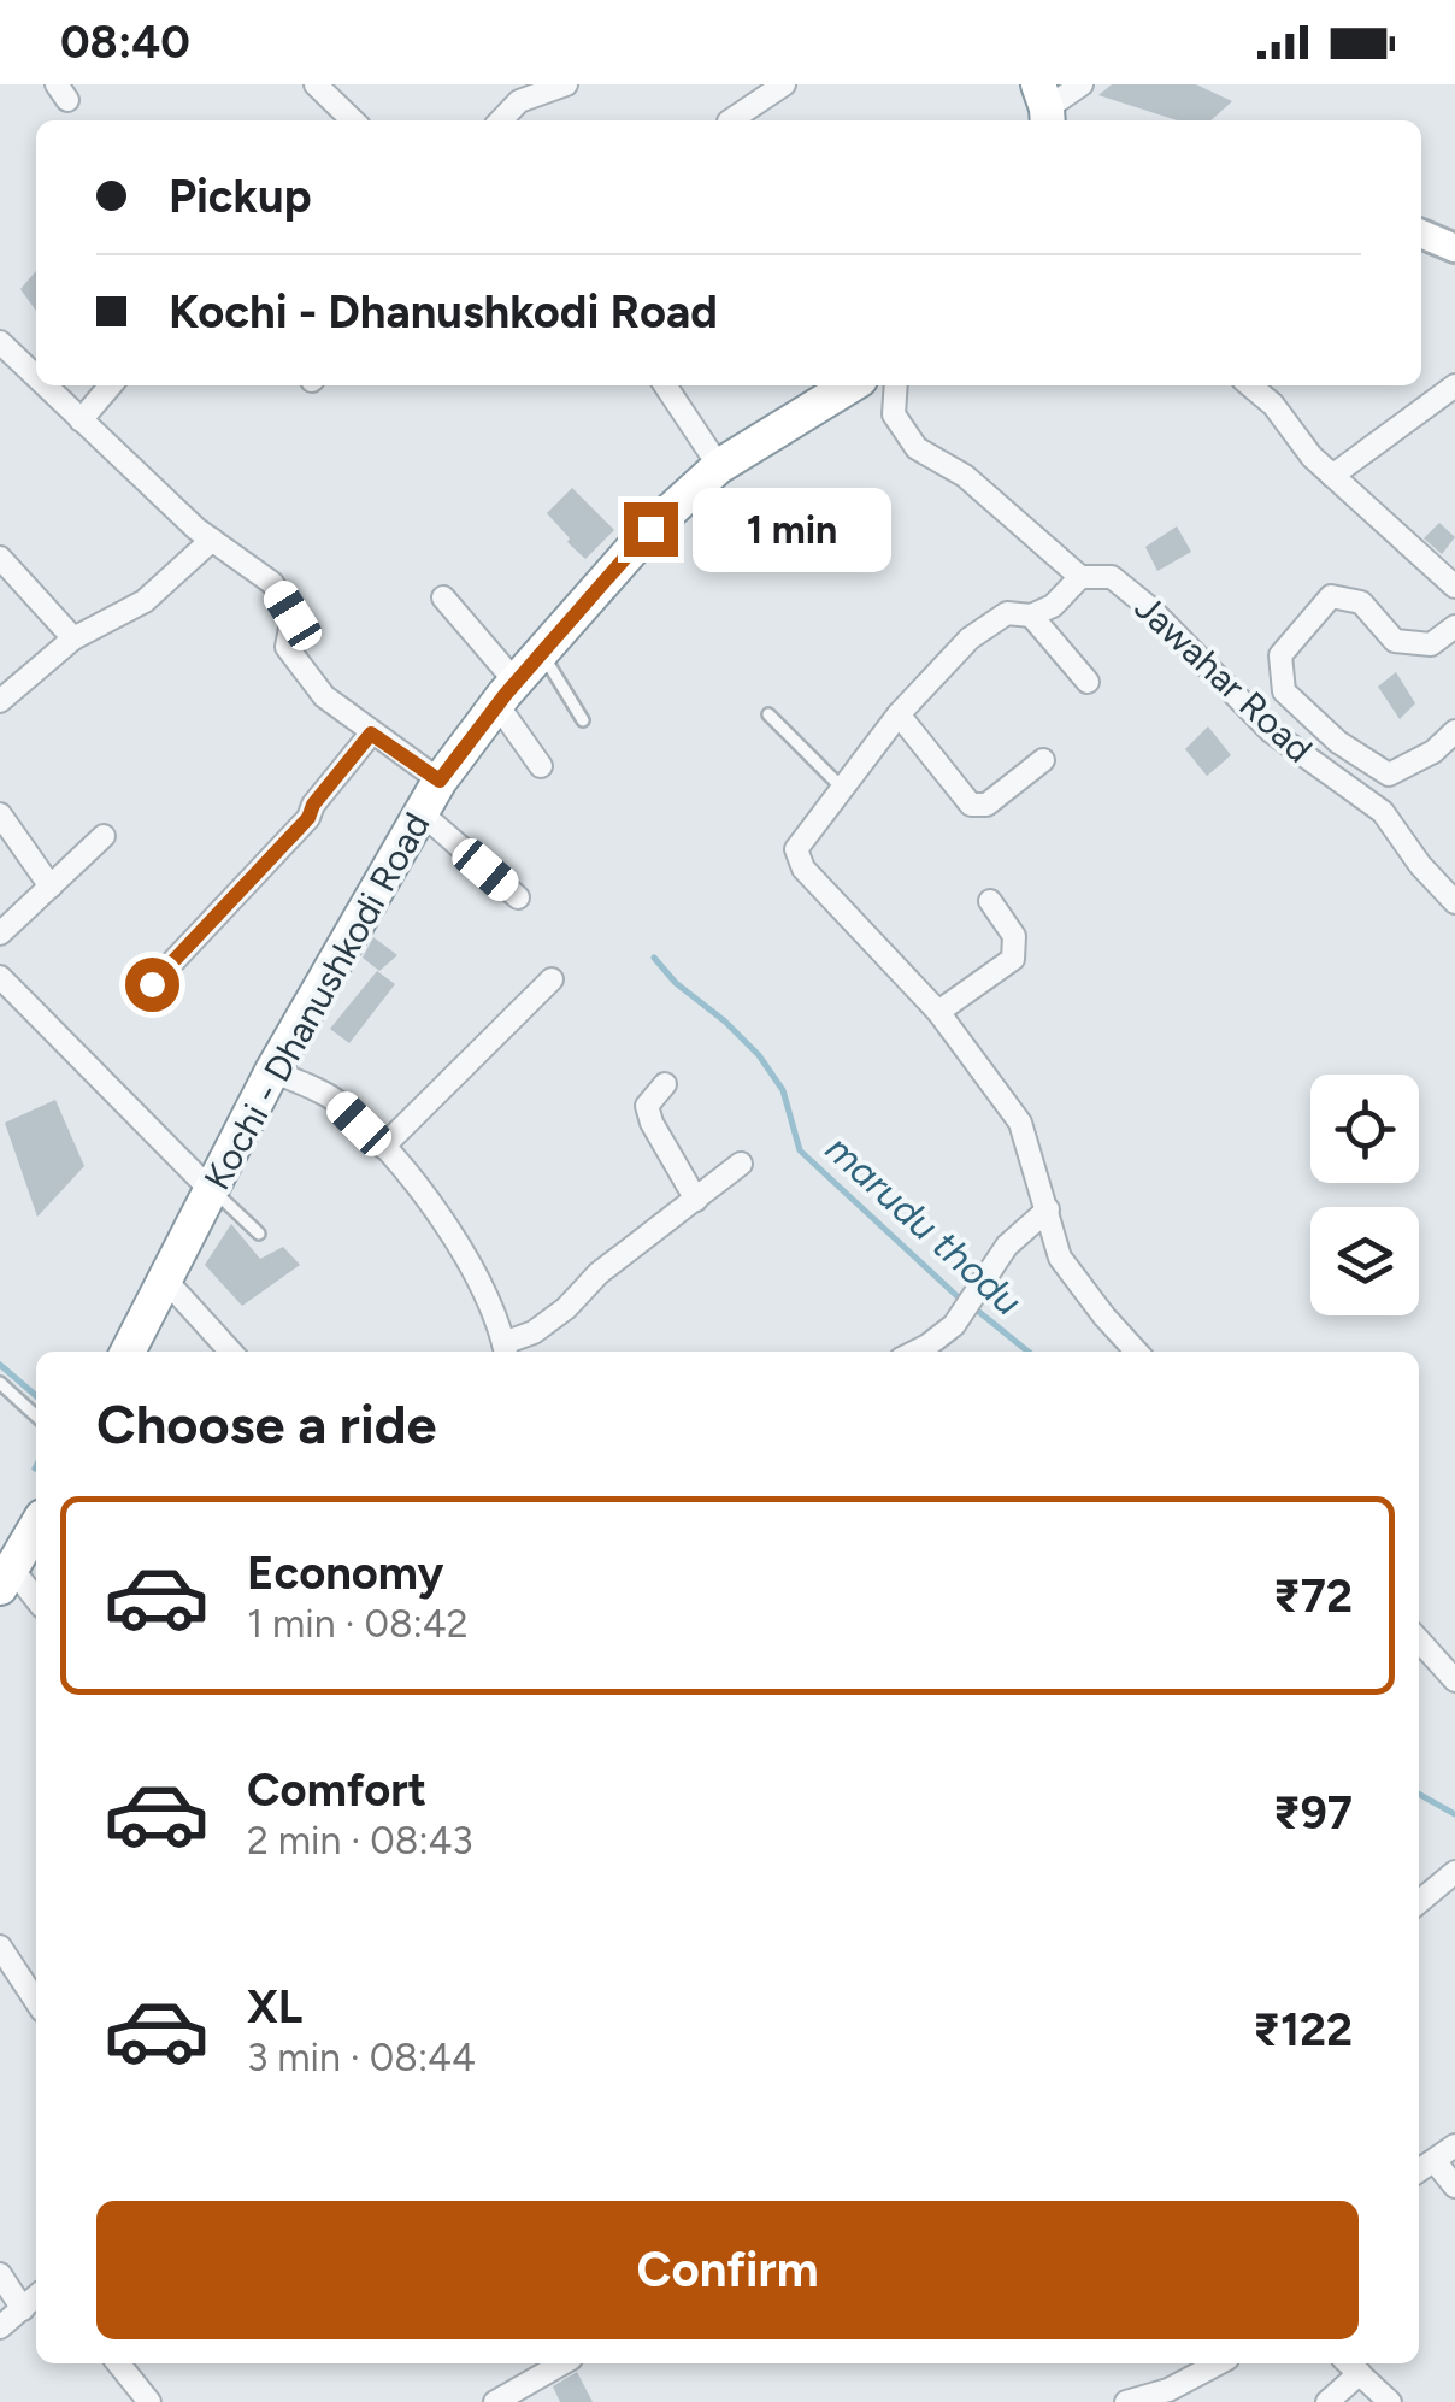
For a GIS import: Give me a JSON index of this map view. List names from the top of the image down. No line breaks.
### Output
{"streets":{"highway":["Kochi - Dhanushkodi Road"],"street":["Jawahar Road"]},"water":["marudu thodu"],"page":{"status":"08:40","banner":["Pickup","Kochi - Dhanushkodi Road"],"bubble":"1 min","heading":"Choose a ride","list":[{"name":"Economy","note":"1 min · 08:42","value":"₹72"},{"name":"Comfort","note":"2 min · 08:43","value":"₹97"},{"name":"XL","note":"3 min · 08:44","value":"₹122"}],"buttons":"Confirm"}}
